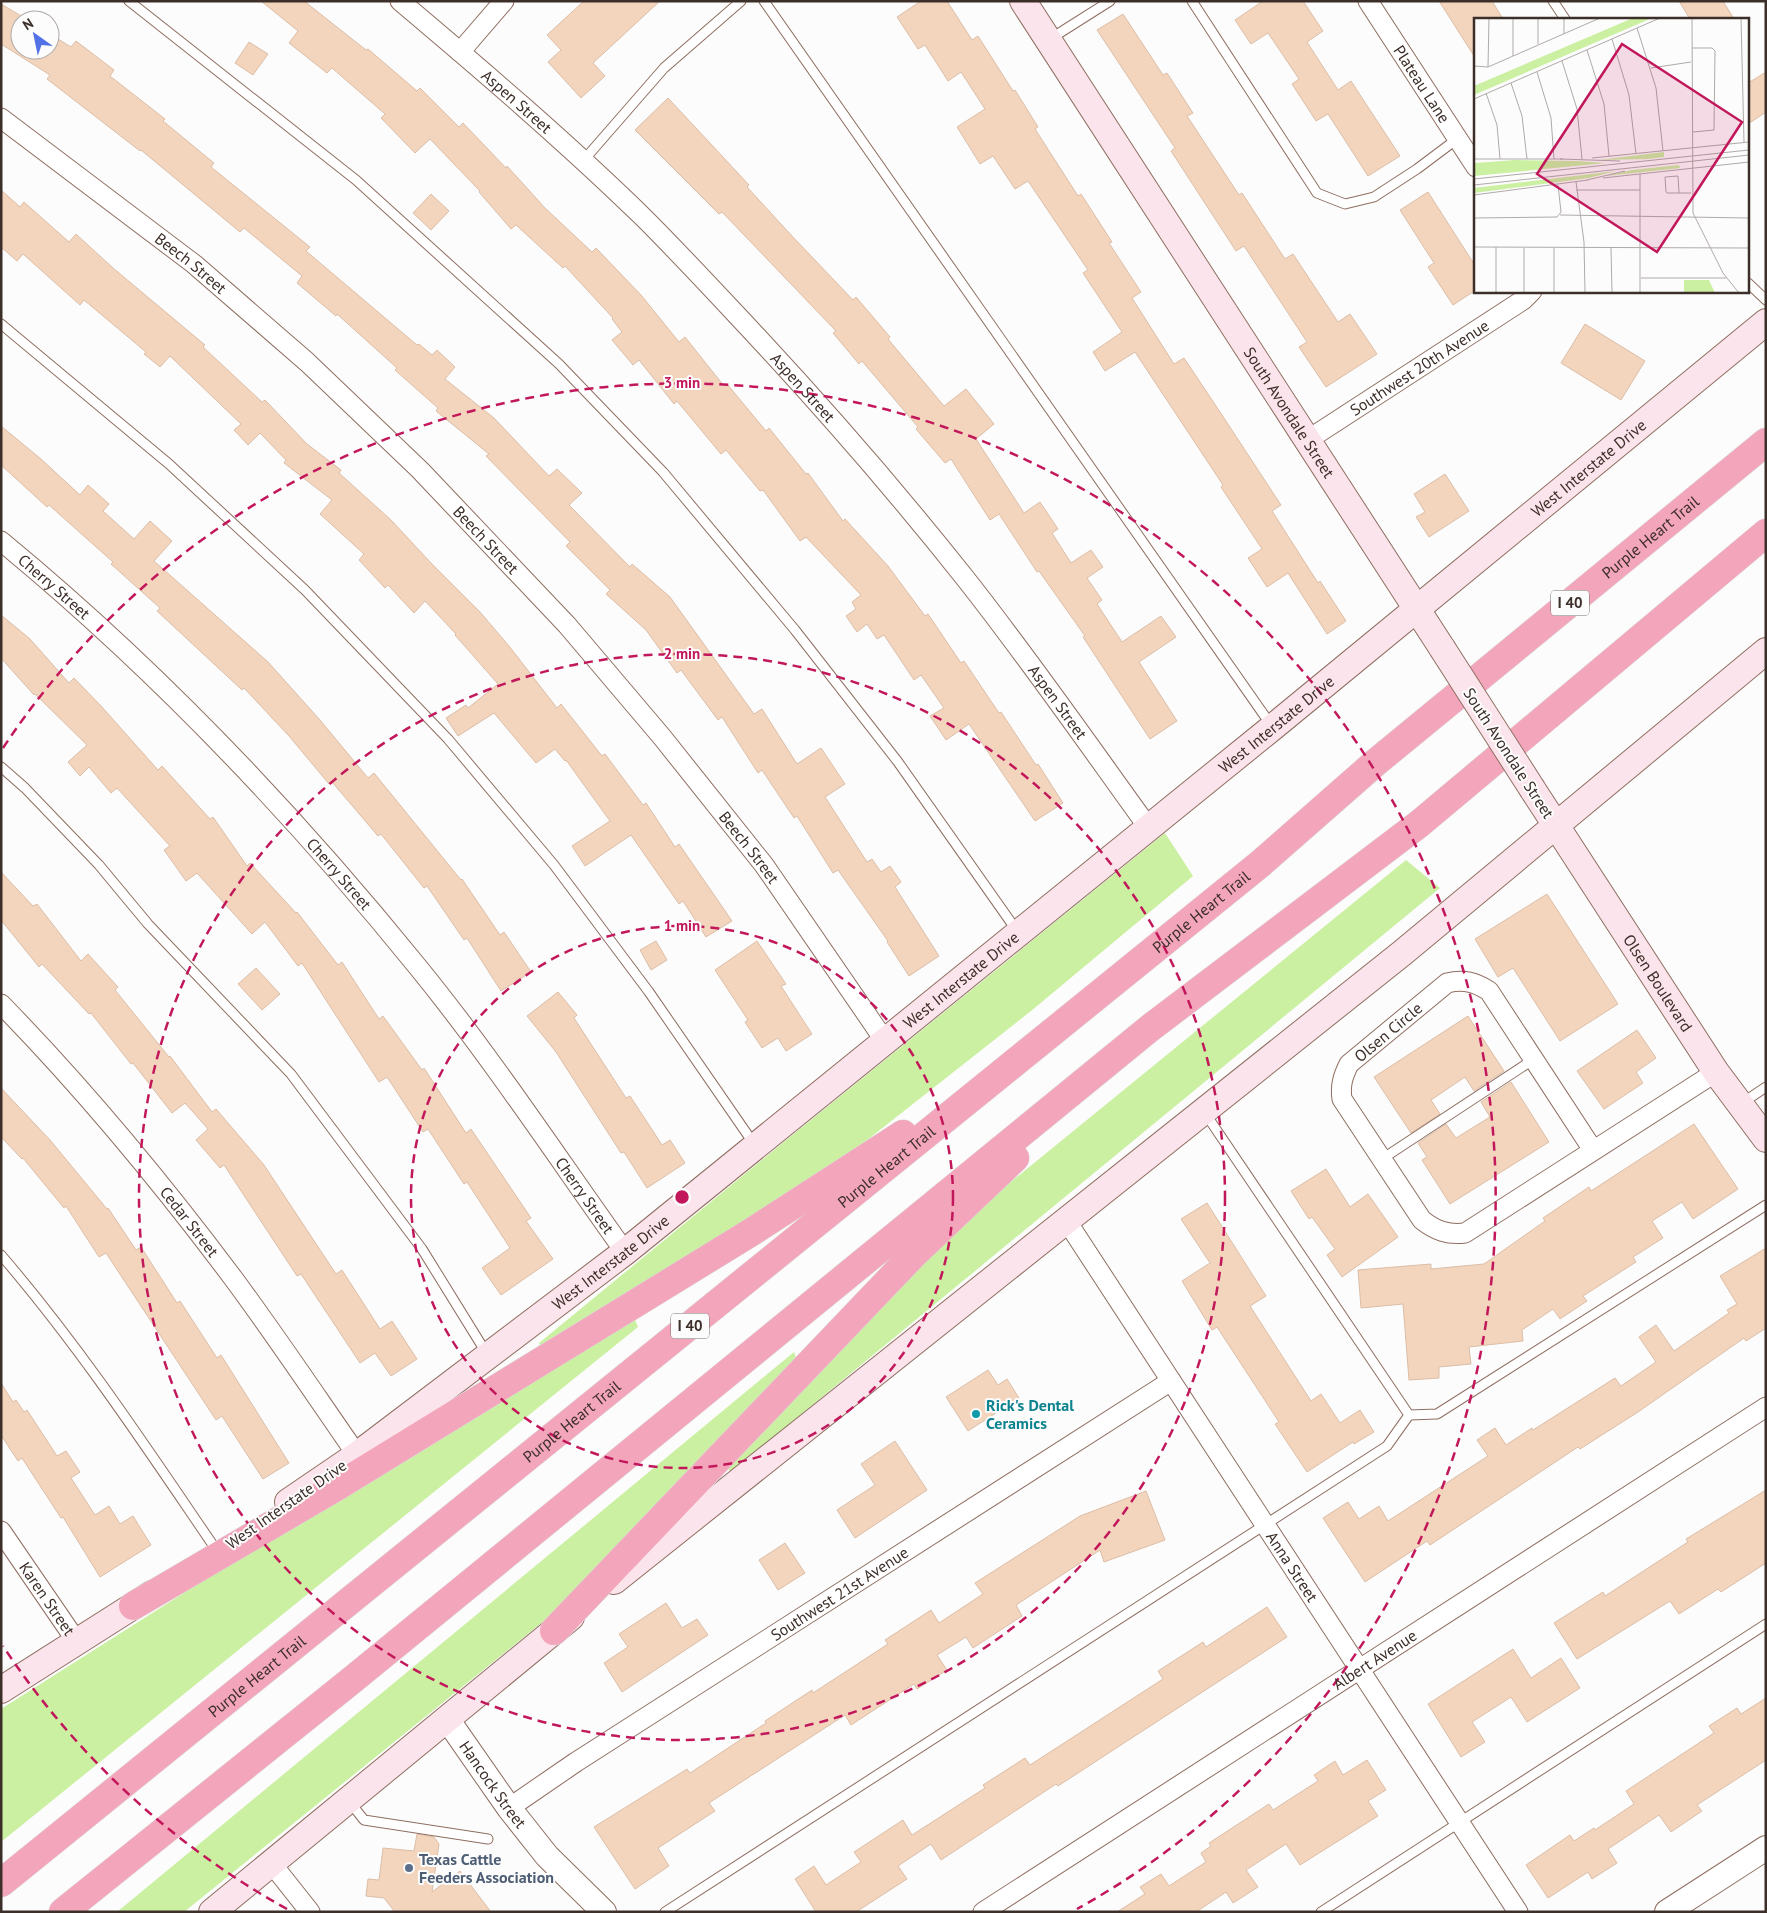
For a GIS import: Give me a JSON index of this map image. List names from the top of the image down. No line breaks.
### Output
{"streets":{"highway":["Purple Heart Trail","I 40"],"main road":["South Avondale Street","West Interstate Drive","Olsen Boulevard"],"street":["Plateau Lane","Aspen Street","Beech Street","Southwest 20th Avenue","Cherry Street","Olsen Circle","Cedar Street","Anna Street","Southwest 21st Avenue","Karen Street","Albert Avenue","Hancock Street"]},"crossings":[["Aspen Street","West Interstate Drive"],["Beech Street","West Interstate Drive"],["Southwest 20th Avenue","South Avondale Street"],["South Avondale Street","West Interstate Drive"],["South Avondale Street","Olsen Boulevard"],["West Interstate Drive","Cherry Street"],["West Interstate Drive","Cedar Street"],["West Interstate Drive","Karen Street"],["Olsen Boulevard","Olsen Circle"],["Anna Street","Southwest 21st Avenue"],["Anna Street","Albert Avenue"],["Southwest 21st Avenue","Hancock Street"]],"places":["Rick's Dental Ceramics","Texas Cattle Feeders Association"],"north":"top left","rings":["3 min","2 min","1 min"]}
